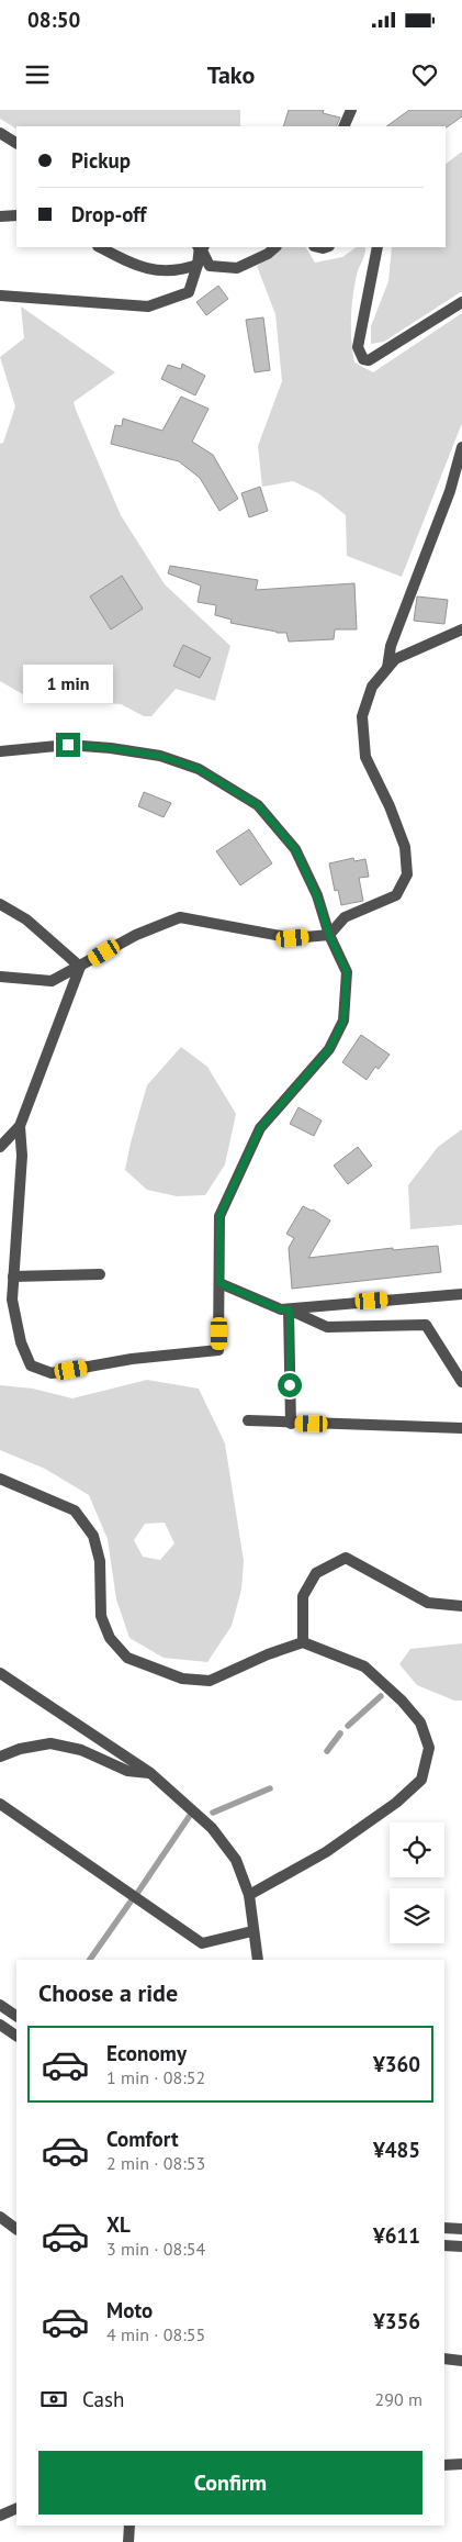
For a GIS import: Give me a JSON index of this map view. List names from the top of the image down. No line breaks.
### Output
{"page":{"status":"08:50","header":"Tako","banner":["Pickup","Drop-off"],"bubble":"1 min","heading":"Choose a ride","list":[{"name":"Economy","note":"1 min · 08:52","value":"¥360"},{"name":"Comfort","note":"2 min · 08:53","value":"¥485"},{"name":"XL","note":"3 min · 08:54","value":"¥611"},{"name":"Moto","note":"4 min · 08:55","value":"¥356"}],"pay":["Cash","290 m"],"buttons":"Confirm"}}
